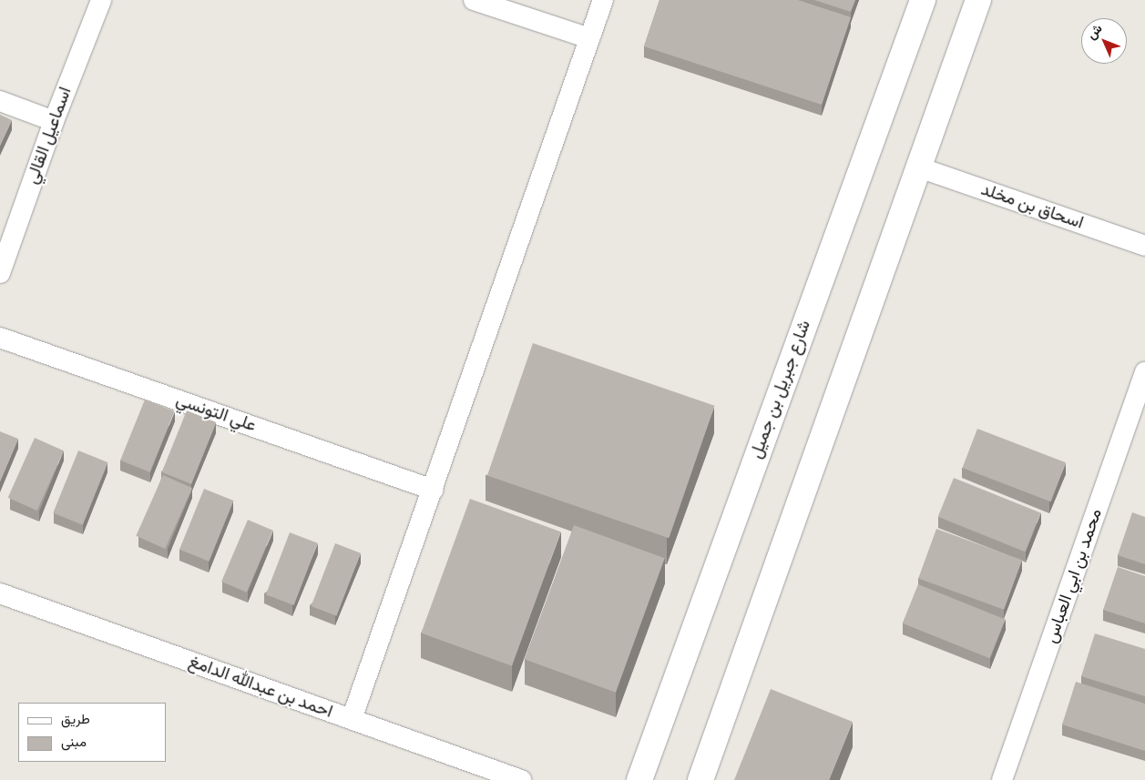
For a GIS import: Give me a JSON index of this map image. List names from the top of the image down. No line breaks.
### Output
{"streets":{"street":["اسماعيل القالي","اسحاق بن مخلد","شارع جبريل بن جميل","علي التونسي","محمد بن ابي العباس","احمد بن عبدالله الدامغ"]},"legend":["طريق","مبنى"],"north":"top left"}
